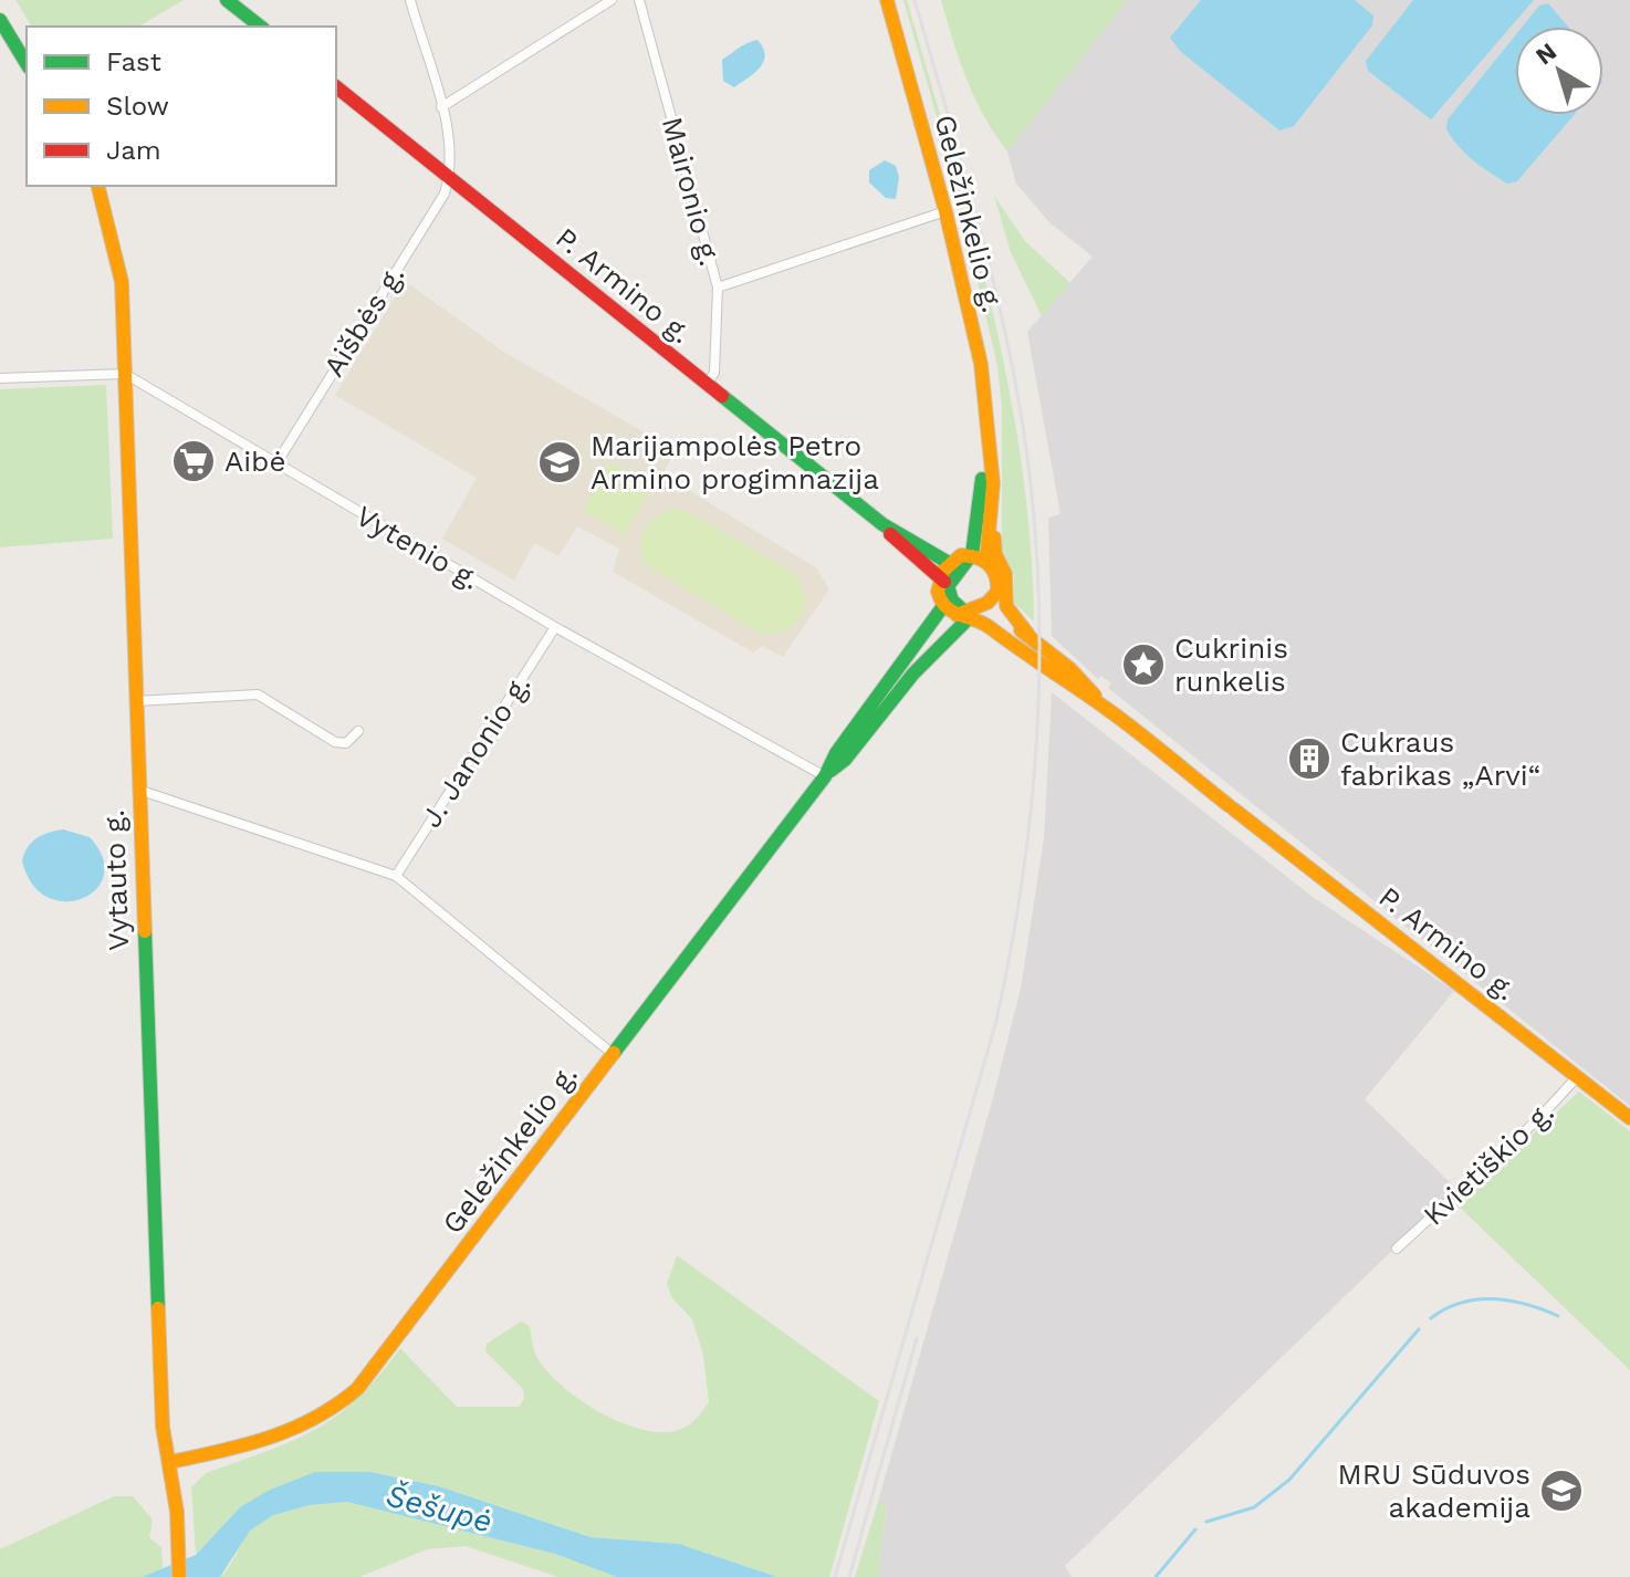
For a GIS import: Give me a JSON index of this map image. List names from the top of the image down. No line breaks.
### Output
{"streets":{"main road":["Geležinkelio g.","P. Armino g.","Vytauto g."],"street":["Maironio g.","Aišbės g.","Vytenio g.","J. Janonio g.","Kvietiškio g."]},"crossings":[["Maironio g.","P. Armino g."],["Geležinkelio g.","P. Armino g."],["Geležinkelio g.","Vytenio g."],["Geležinkelio g.","Vytauto g."],["P. Armino g.","Aišbės g."],["P. Armino g.","Kvietiškio g."],["Aišbės g.","Vytenio g."],["Vytenio g.","J. Janonio g."],["Vytenio g.","Vytauto g."]],"water":["Šešupė"],"places":{"supermarket":["Aibė"],"school or university":["Marijampolės Petro Armino progimnazija","MRU Sūduvos akademija"],"place":["Cukrinis runkelis"],"building":["Cukraus fabrikas „Arvi“"]},"legend":["Fast","Slow","Jam"],"north":"top left"}
